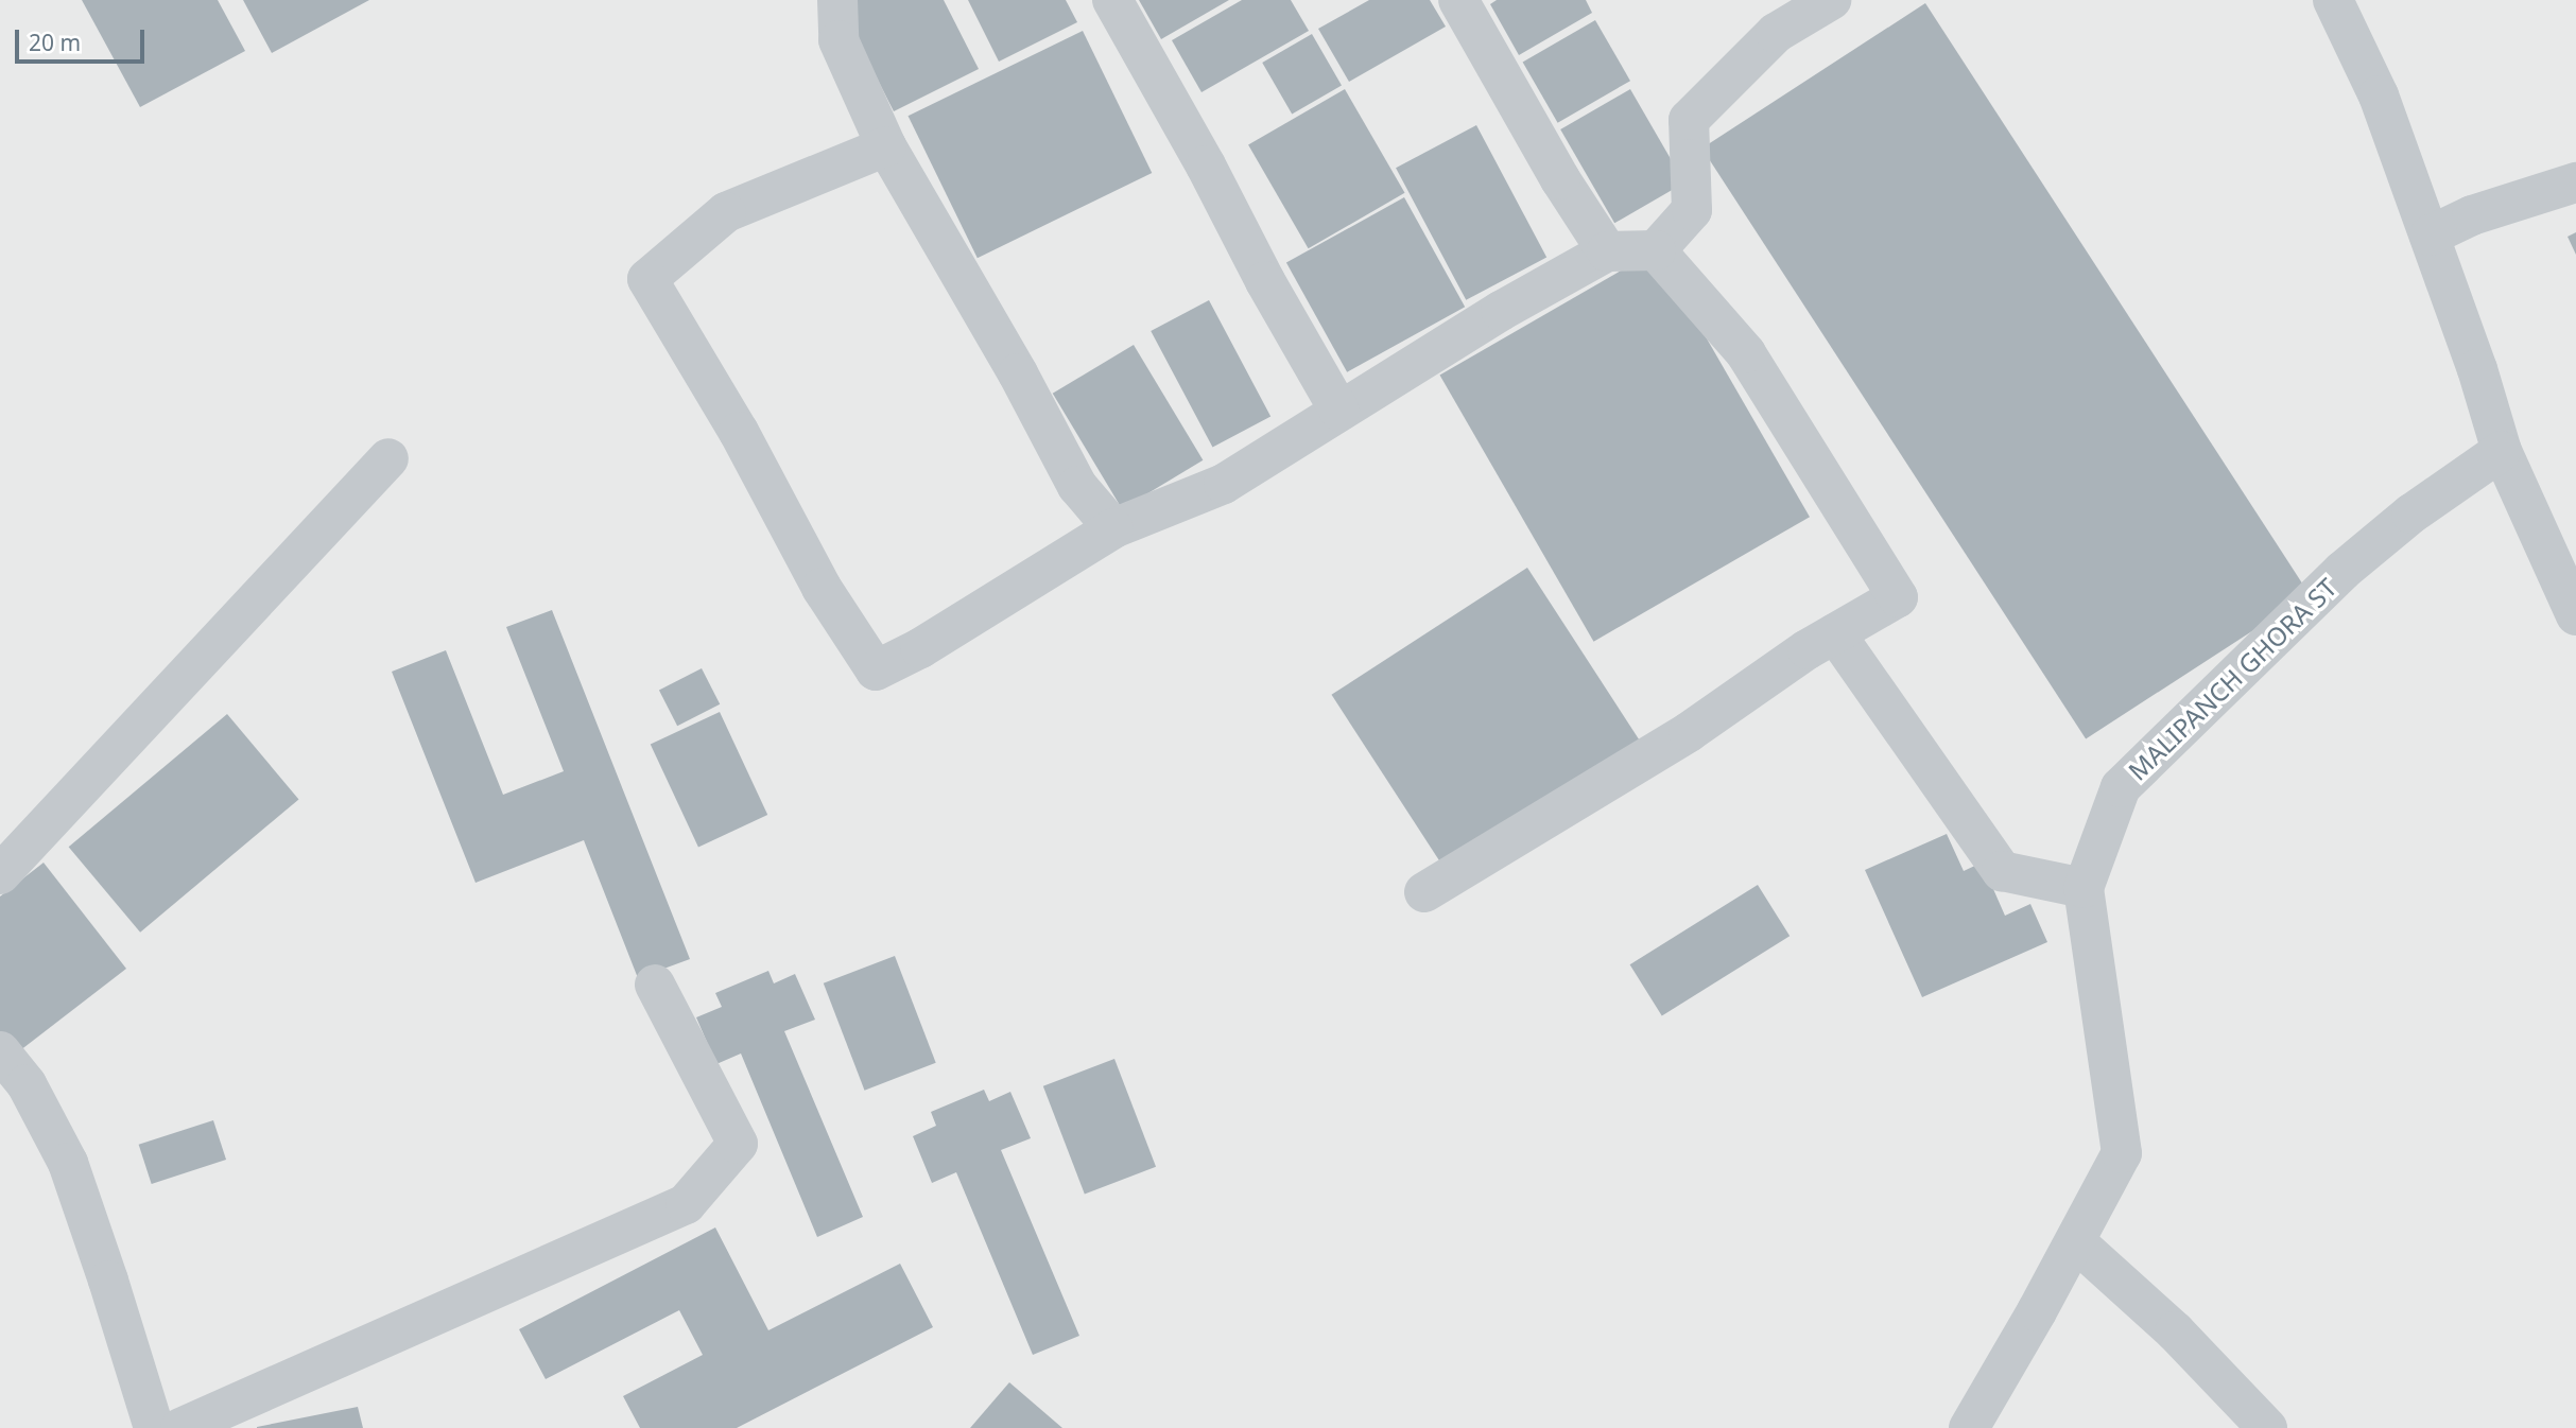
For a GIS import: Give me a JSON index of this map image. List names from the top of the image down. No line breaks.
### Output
{"streets":{"street":["MALIPANCH GHORA ST"]},"scale_bar":"20 m"}
